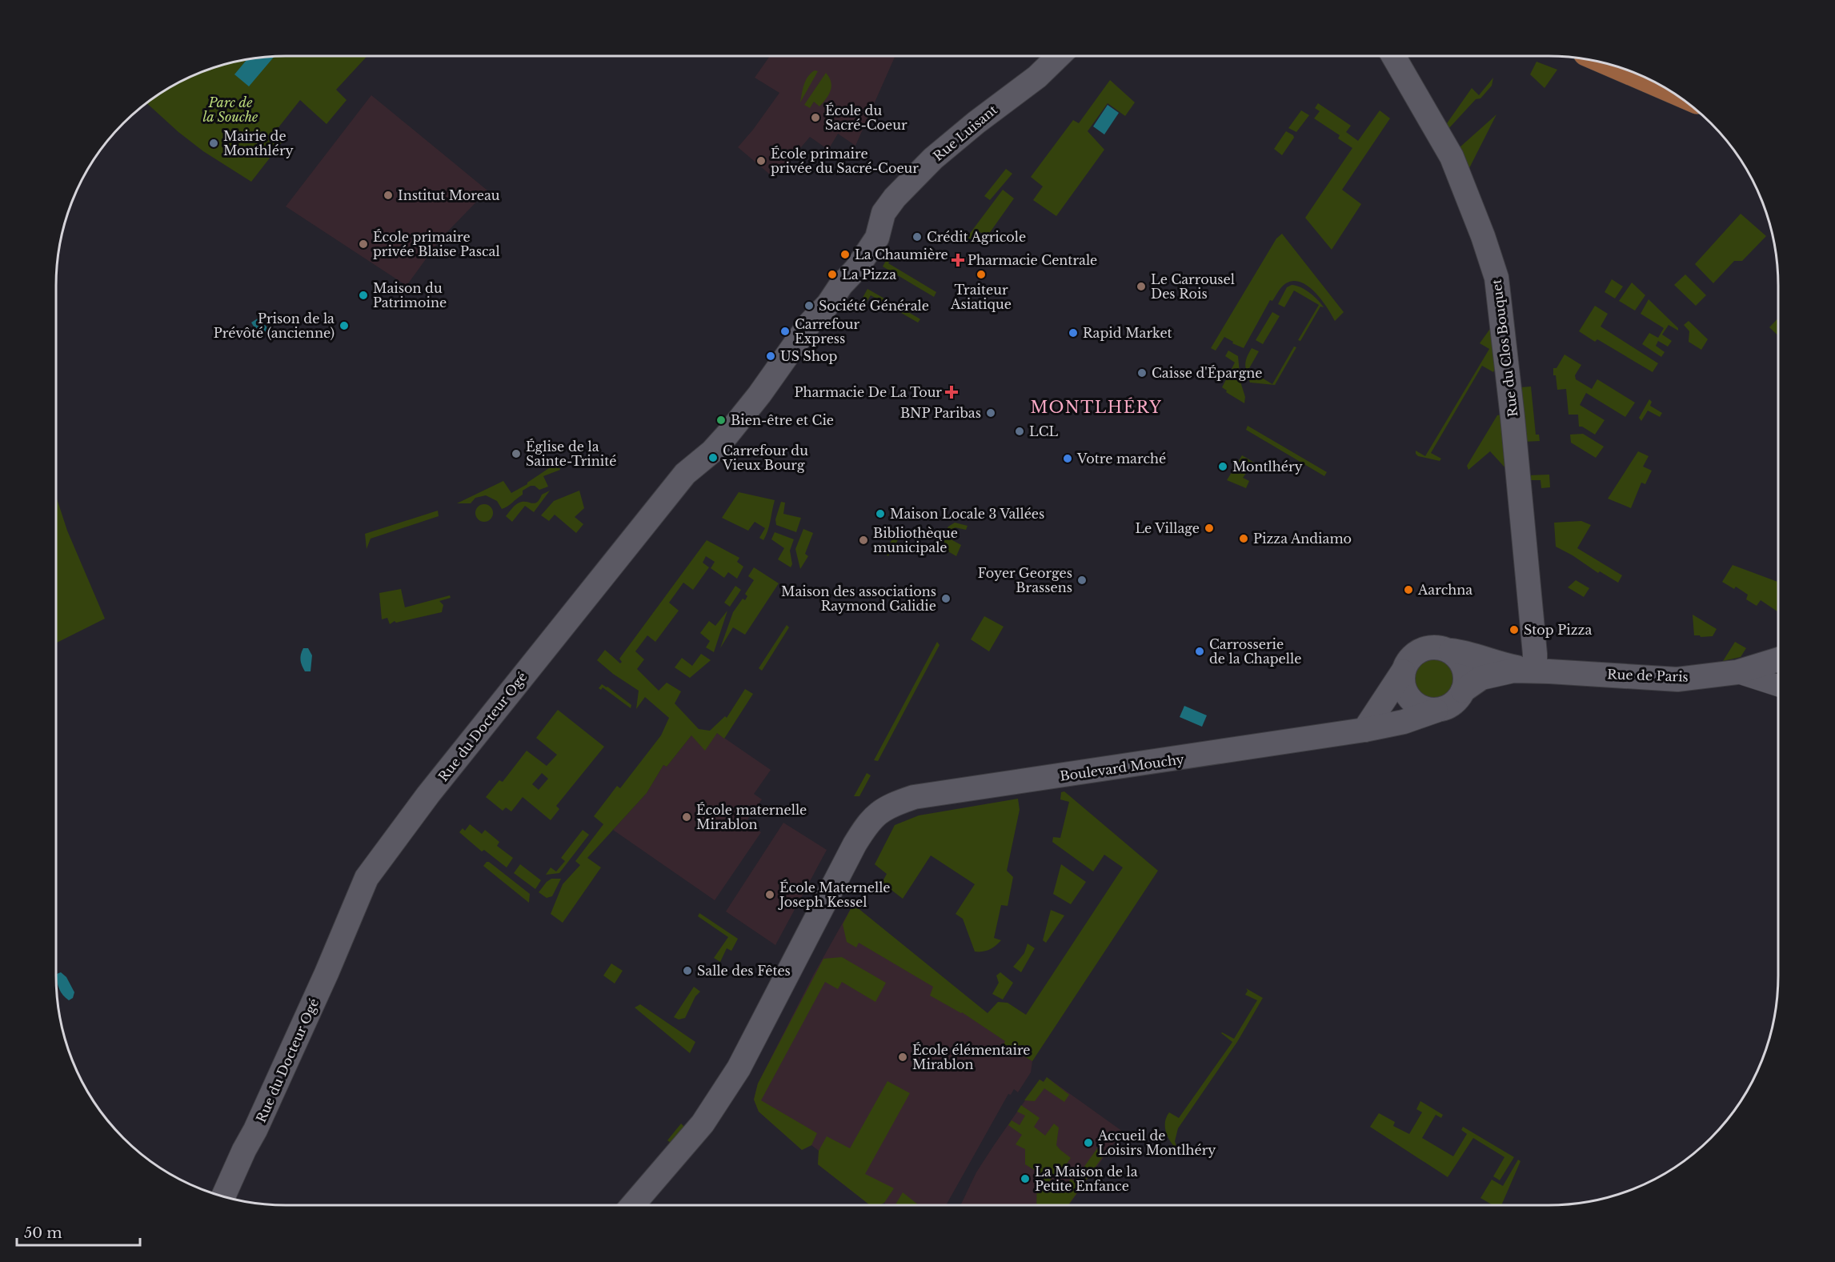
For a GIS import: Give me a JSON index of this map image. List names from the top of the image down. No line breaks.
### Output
{"streets":{"main road":["Rue Luisant","Rue du Clos Bouquet","Rue de Paris","Rue du Docteur Ogé","Boulevard Mouchy"]},"crossings":[["Rue Luisant","Rue du Docteur Ogé"],["Rue du Clos Bouquet","Rue de Paris"],["Rue de Paris","Boulevard Mouchy"]],"districts":["MONTLHÉRY"],"parks":["Parc de la Souche"],"places":{"other":["École du Sacré-Coeur","Mairie de Monthléry","École primaire privée du Sacré-Coeur","Institut Moreau","Crédit Agricole","École primaire privée Blaise Pascal","La Chaumière","La Pizza","Traiteur Asiatique","Le Carrousel Des Rois","Maison du Patrimoine","Société Générale","Prison de la Prévôté (ancienne)","Carrefour Express","Rapid Market","US Shop","Caisse d'Épargne","BNP Paribas","Bien-être et Cie","LCL","Église de la Sainte-Trinité","Carrefour du Vieux Bourg","Votre marché","Montlhéry","Maison Locale 3 Vallées","Le Village","Pizza Andiamo","Bibliothèque municipale","Foyer Georges Brassens","Aarchna","Maison des associations Raymond Galidie","Stop Pizza","Carrosserie de la Chapelle","École maternelle Mirablon","École Maternelle Joseph Kessel","Salle des Fêtes","École élémentaire Mirablon","Accueil de Loisirs Montlhéry","La Maison de la Petite Enfance"],"health":["Pharmacie Centrale","Pharmacie De La Tour"]},"scale_bar":"50 m"}
